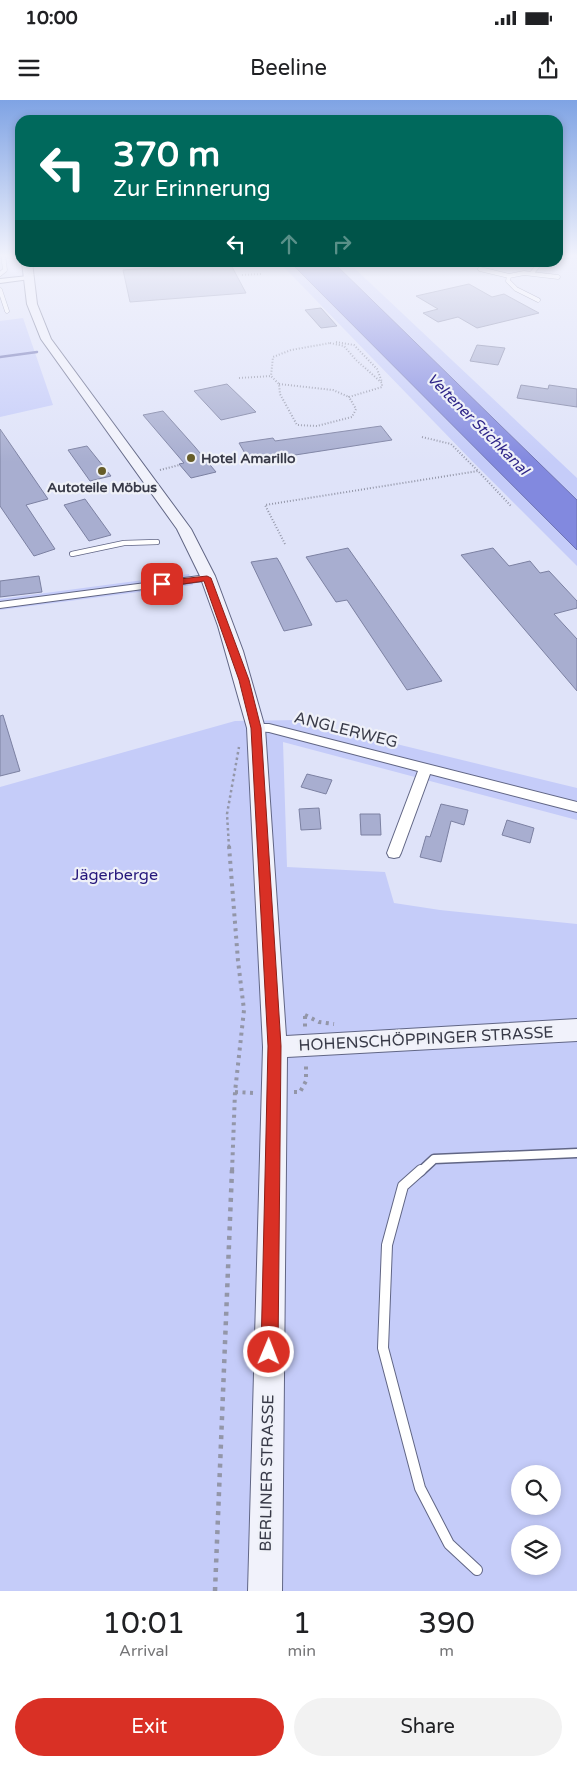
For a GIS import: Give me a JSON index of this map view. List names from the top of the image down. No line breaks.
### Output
{"streets":{"main road":["HOHENSCHÖPPINGER STRASSE","BERLINER STRASSE"],"street":["ANGLERWEG"]},"crossings":[["ANGLERWEG","BERLINER STRASSE"],["HOHENSCHÖPPINGER STRASSE","BERLINER STRASSE"]],"water":["Veltener Stichkanal"],"parks":["Jägerberge"],"places":["Hotel Amarillo","Autoteile Möbus"],"page":{"status":"10:00","header":"Beeline","turn":["370 m","Zur Erinnerung"],"eta":["10:01","Arrival","1","min","390","m"],"buttons":["Exit","Share"]}}
